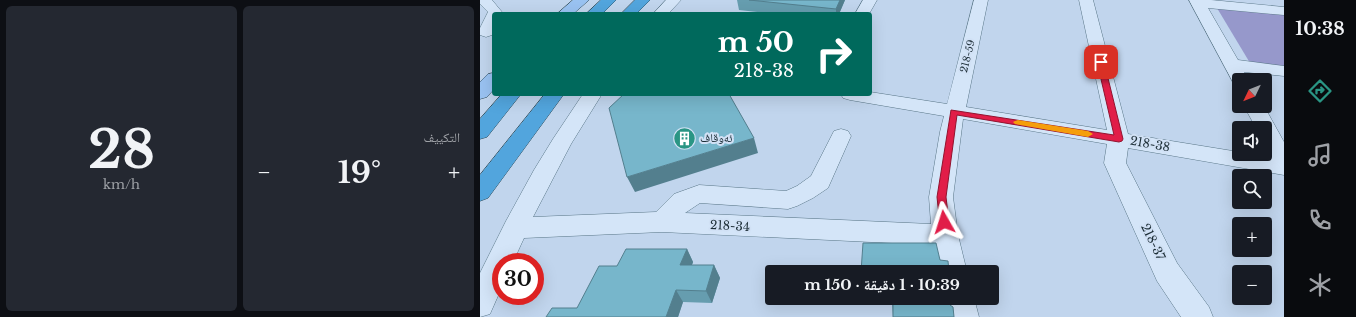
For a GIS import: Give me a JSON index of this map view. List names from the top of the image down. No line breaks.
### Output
{"streets":{"street":["218-59","218-38","218-34","218-37"]},"crossings":[["218-59","218-38"],["218-59","218-34"],["218-38","218-37"]],"places":{"building":["ئەوقاف"]},"north":"bottom left","page":{"tabs":"10:38","tile":["التكييف",["28","km/h"]],"turn":["50 m","218-38"],"map_buttons":["+","−"],"heat":["−","19°","+"],"limit":"30","trip":"10:39 · 1 دقيقة · 150 m"}}
